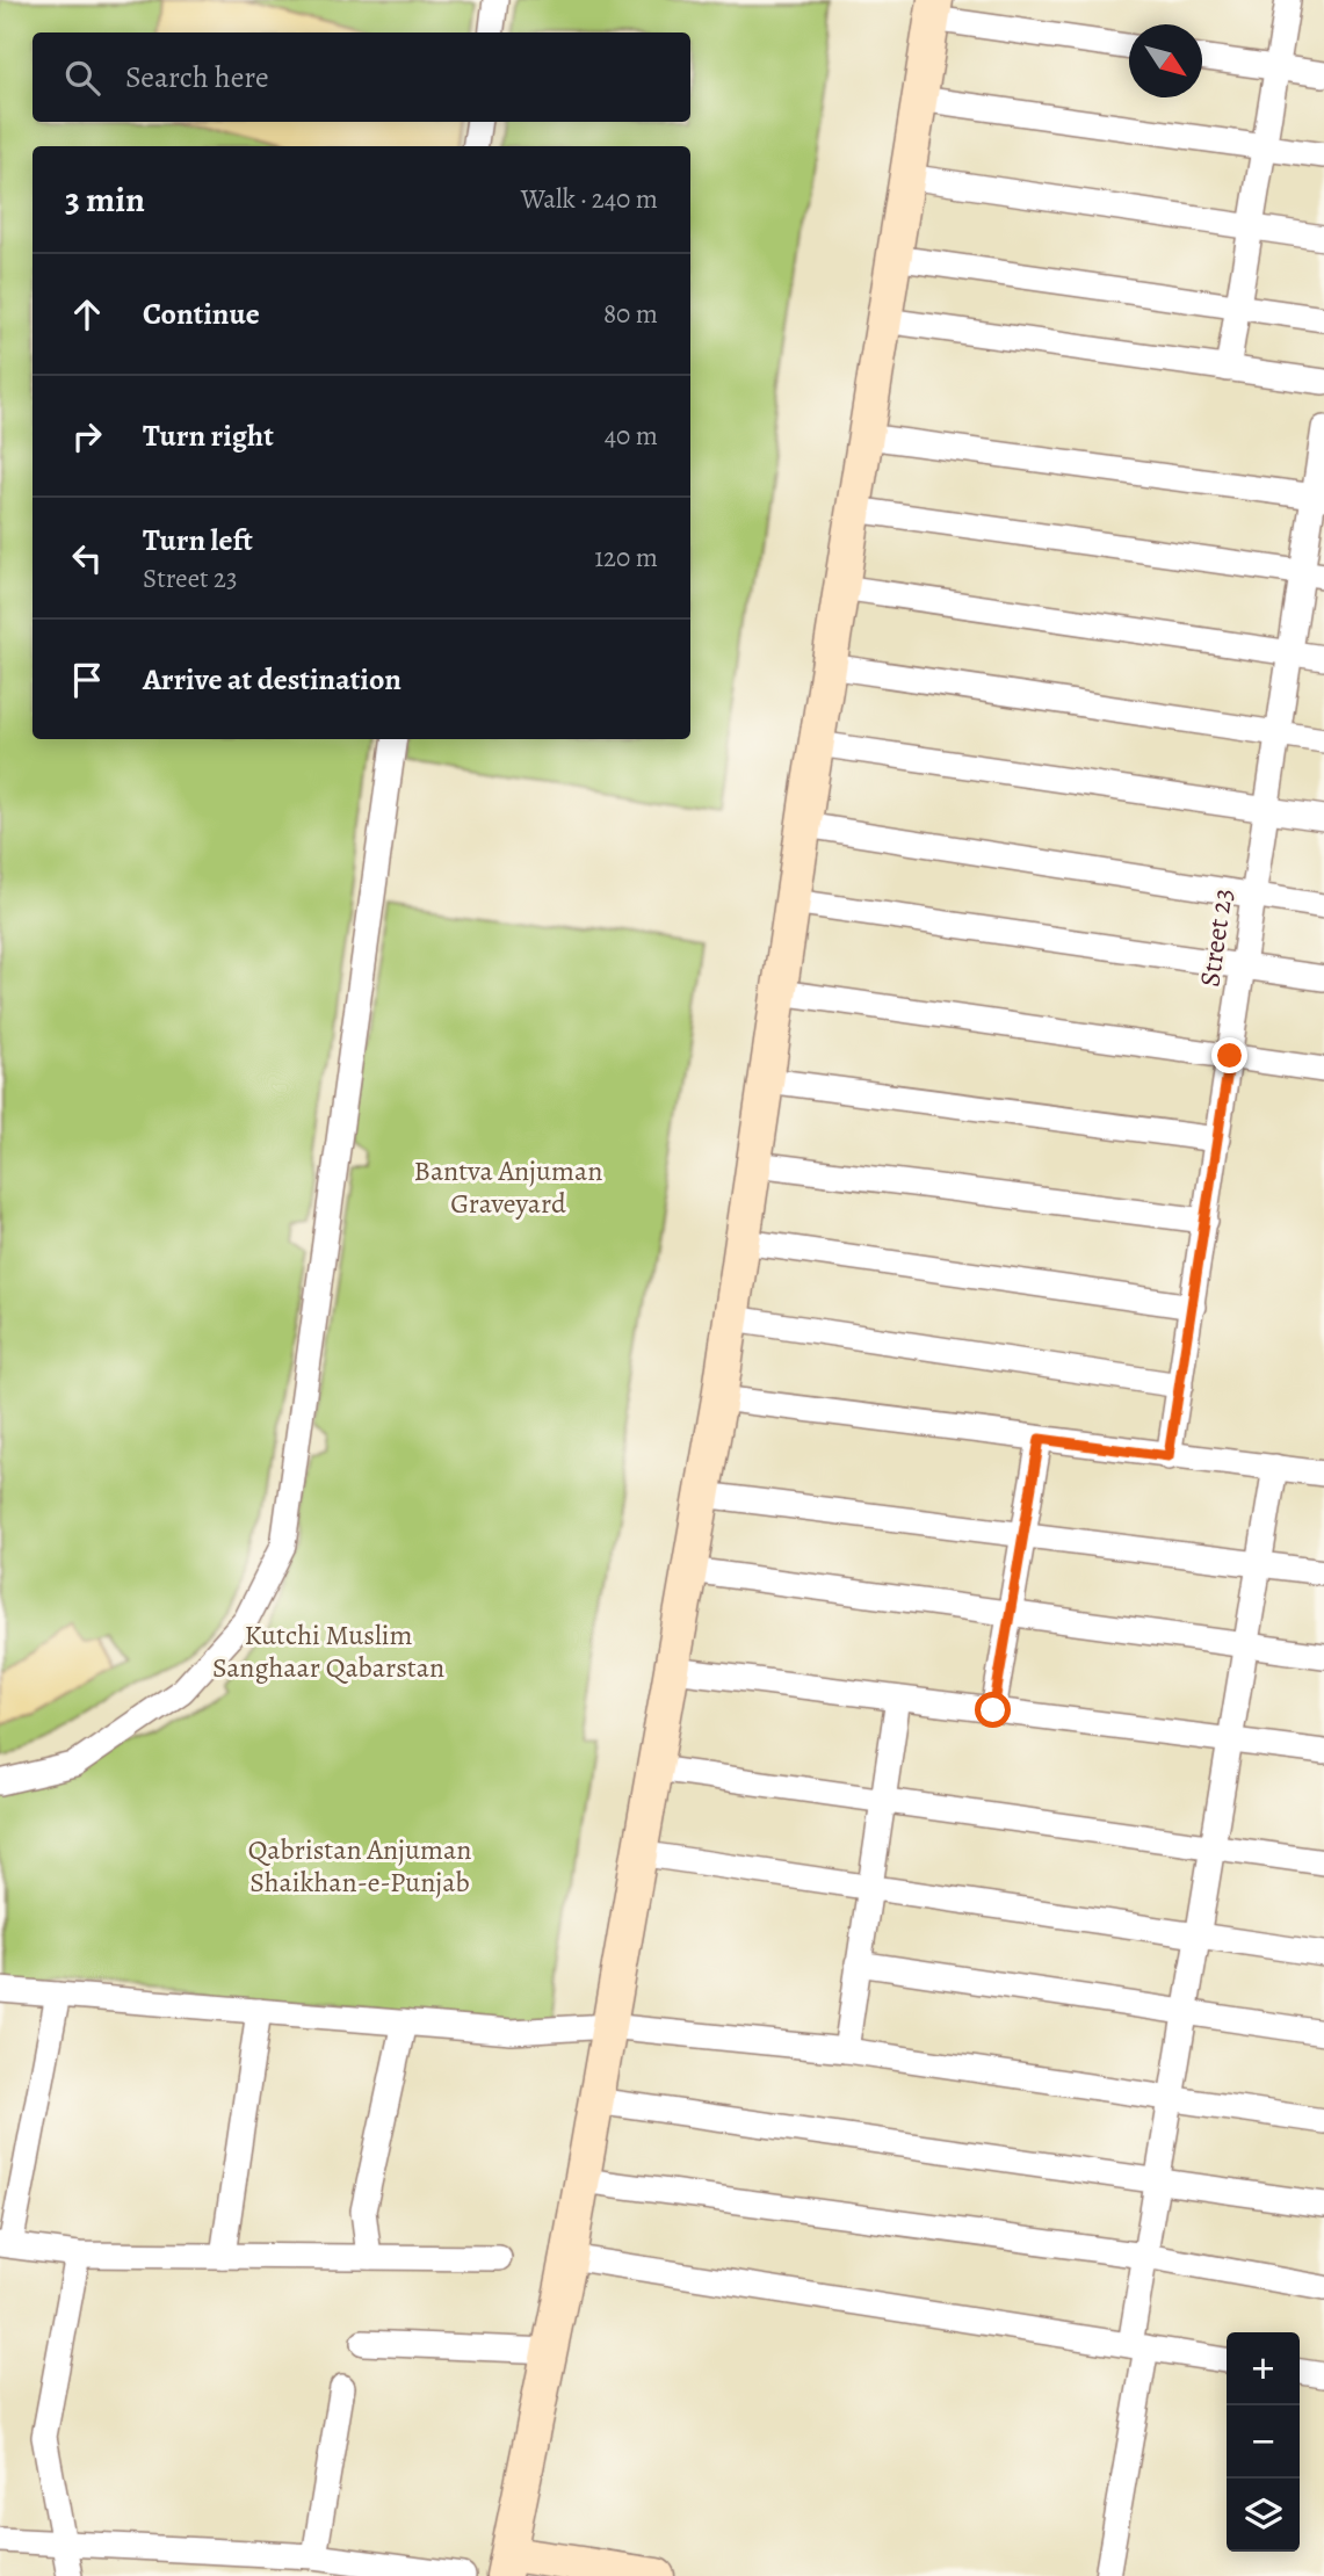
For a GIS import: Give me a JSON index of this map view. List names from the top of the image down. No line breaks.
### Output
{"streets":{"street":["Street 23"]},"parks":["Bantva Anjuman Graveyard","Kutchi Muslim Sanghaar Qabarstan","Qabristan Anjuman Shaikhan-e-Punjab"],"north":"bottom right","page":{"search":"Search here","heading":["3 min","Walk · 240 m"],"list":[["Continue","80 m"],["Turn right","40 m"],["Turn left","Street 23","120 m"],"Arrive at destination"],"map_buttons":["+","−"]}}
